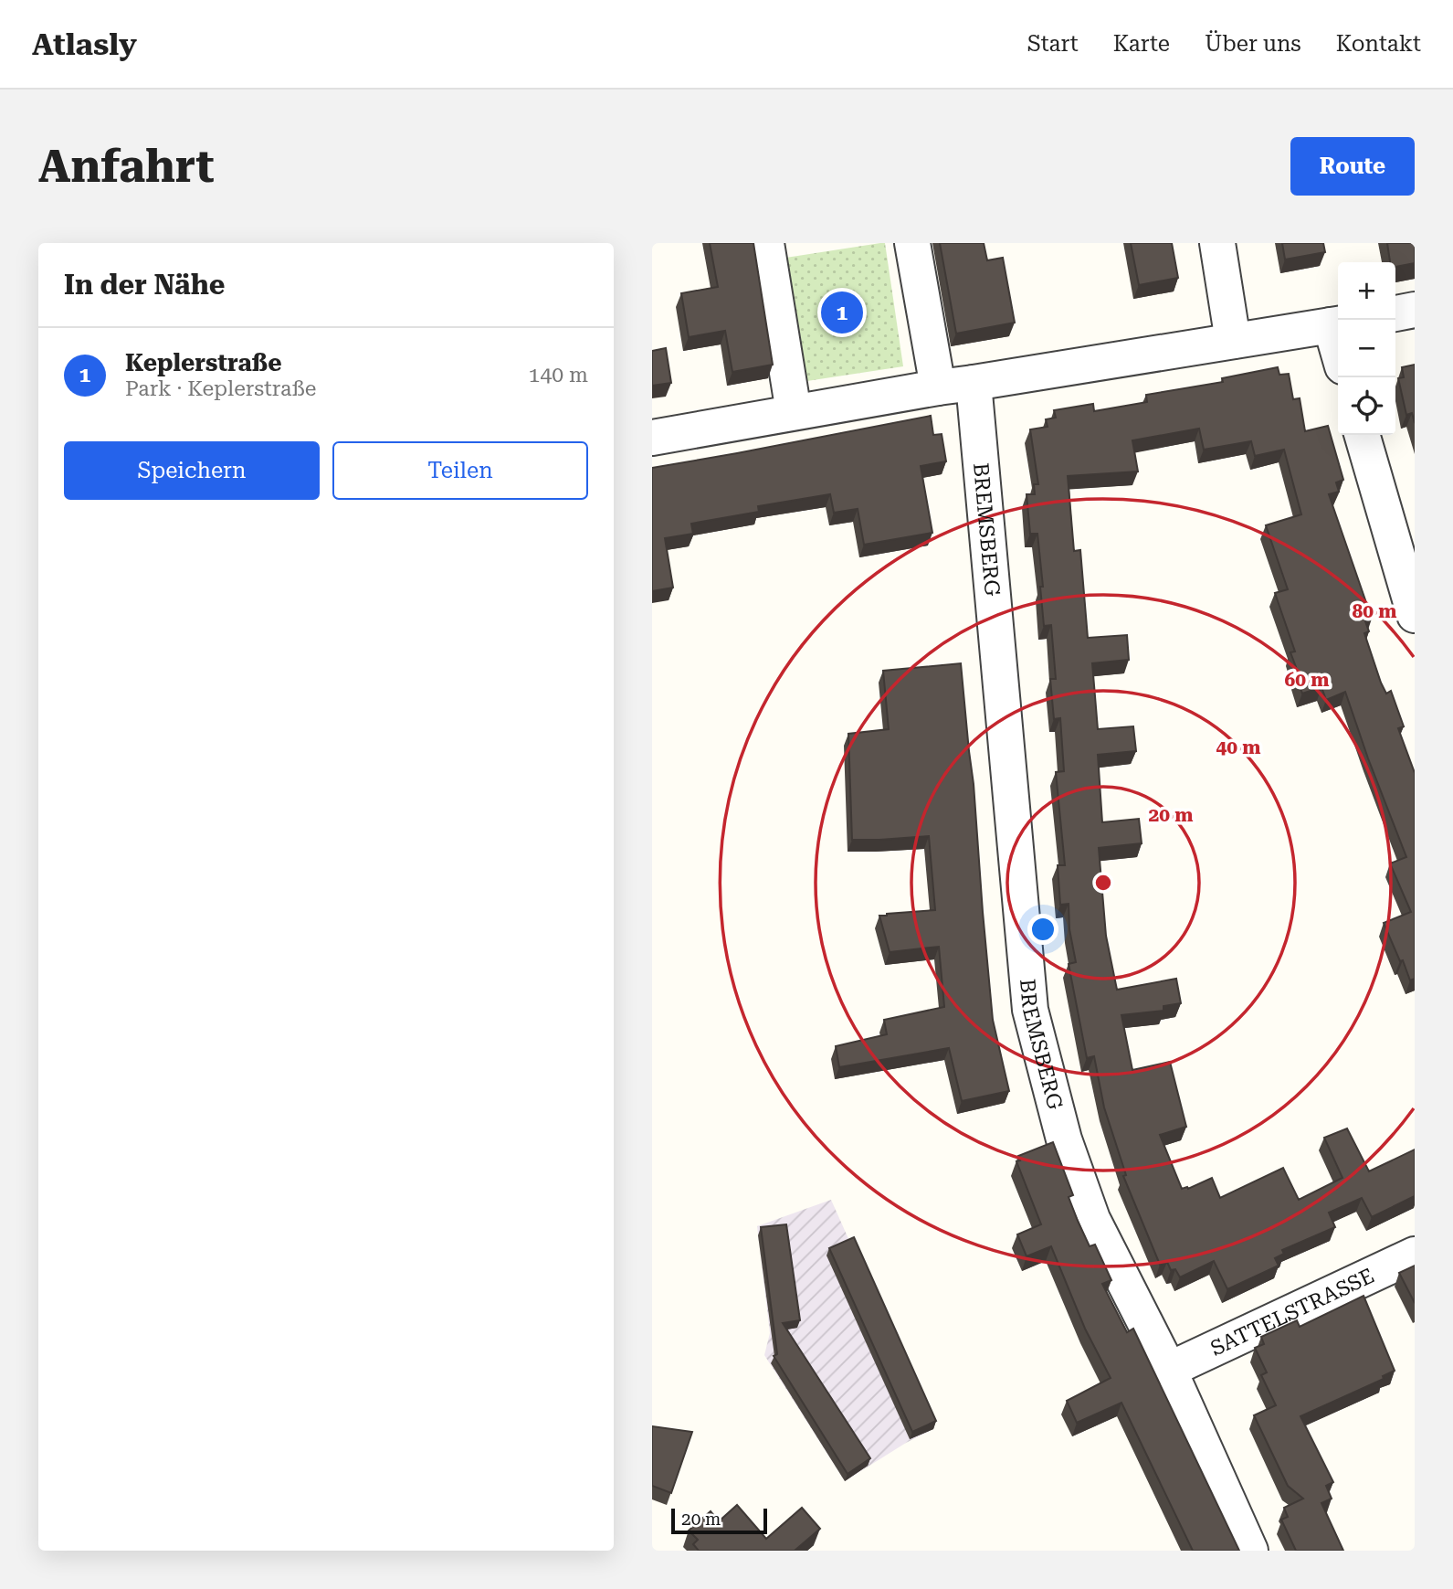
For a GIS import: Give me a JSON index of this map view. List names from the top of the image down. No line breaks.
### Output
{"streets":{"street":["BREMSBERG","SATTELSTRASSE"]},"crossings":[["BREMSBERG","SATTELSTRASSE"]],"scale_bar":"20 m","page":{"header":"Atlasly","nav":["Start","Karte","Über uns","Kontakt"],"buttons":["Route",["Speichern","Teilen"]],"title":"Anfahrt","heading":"In der Nähe","map_buttons":["+","−"],"pins":"1","list":[{"mark":"1","name":"Keplerstraße","note":"Park · Keplerstraße","value":"140 m"}],"scale":"20 m"},"rings":["80 m","60 m","40 m","20 m"]}
